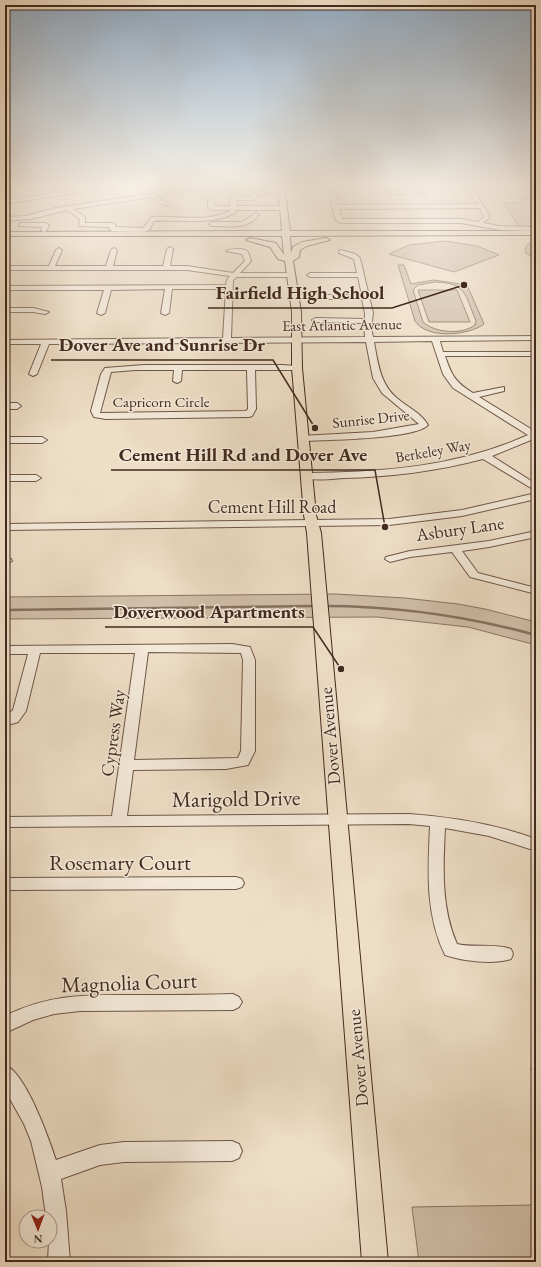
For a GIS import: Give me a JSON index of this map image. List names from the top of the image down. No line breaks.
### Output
{"streets":{"main road":["Dover Avenue"],"street":["East Atlantic Avenue","Capricorn Circle","Sunrise Drive","Berkeley Way","Cement Hill Road","Asbury Lane","Cypress Way","Marigold Drive","Rosemary Court","Magnolia Court"]},"crossings":[["East Atlantic Avenue","Sunrise Drive"],["East Atlantic Avenue","Dover Avenue"],["Capricorn Circle","Dover Avenue"],["Sunrise Drive","Dover Avenue"],["Berkeley Way","Dover Avenue"],["Cement Hill Road","Dover Avenue"],["Cypress Way","Marigold Drive"],["Dover Avenue","Marigold Drive"]],"places":["Fairfield High School","Dover Ave and Sunrise Dr","Cement Hill Rd and Dover Ave","Doverwood Apartments"],"north":"bottom"}
